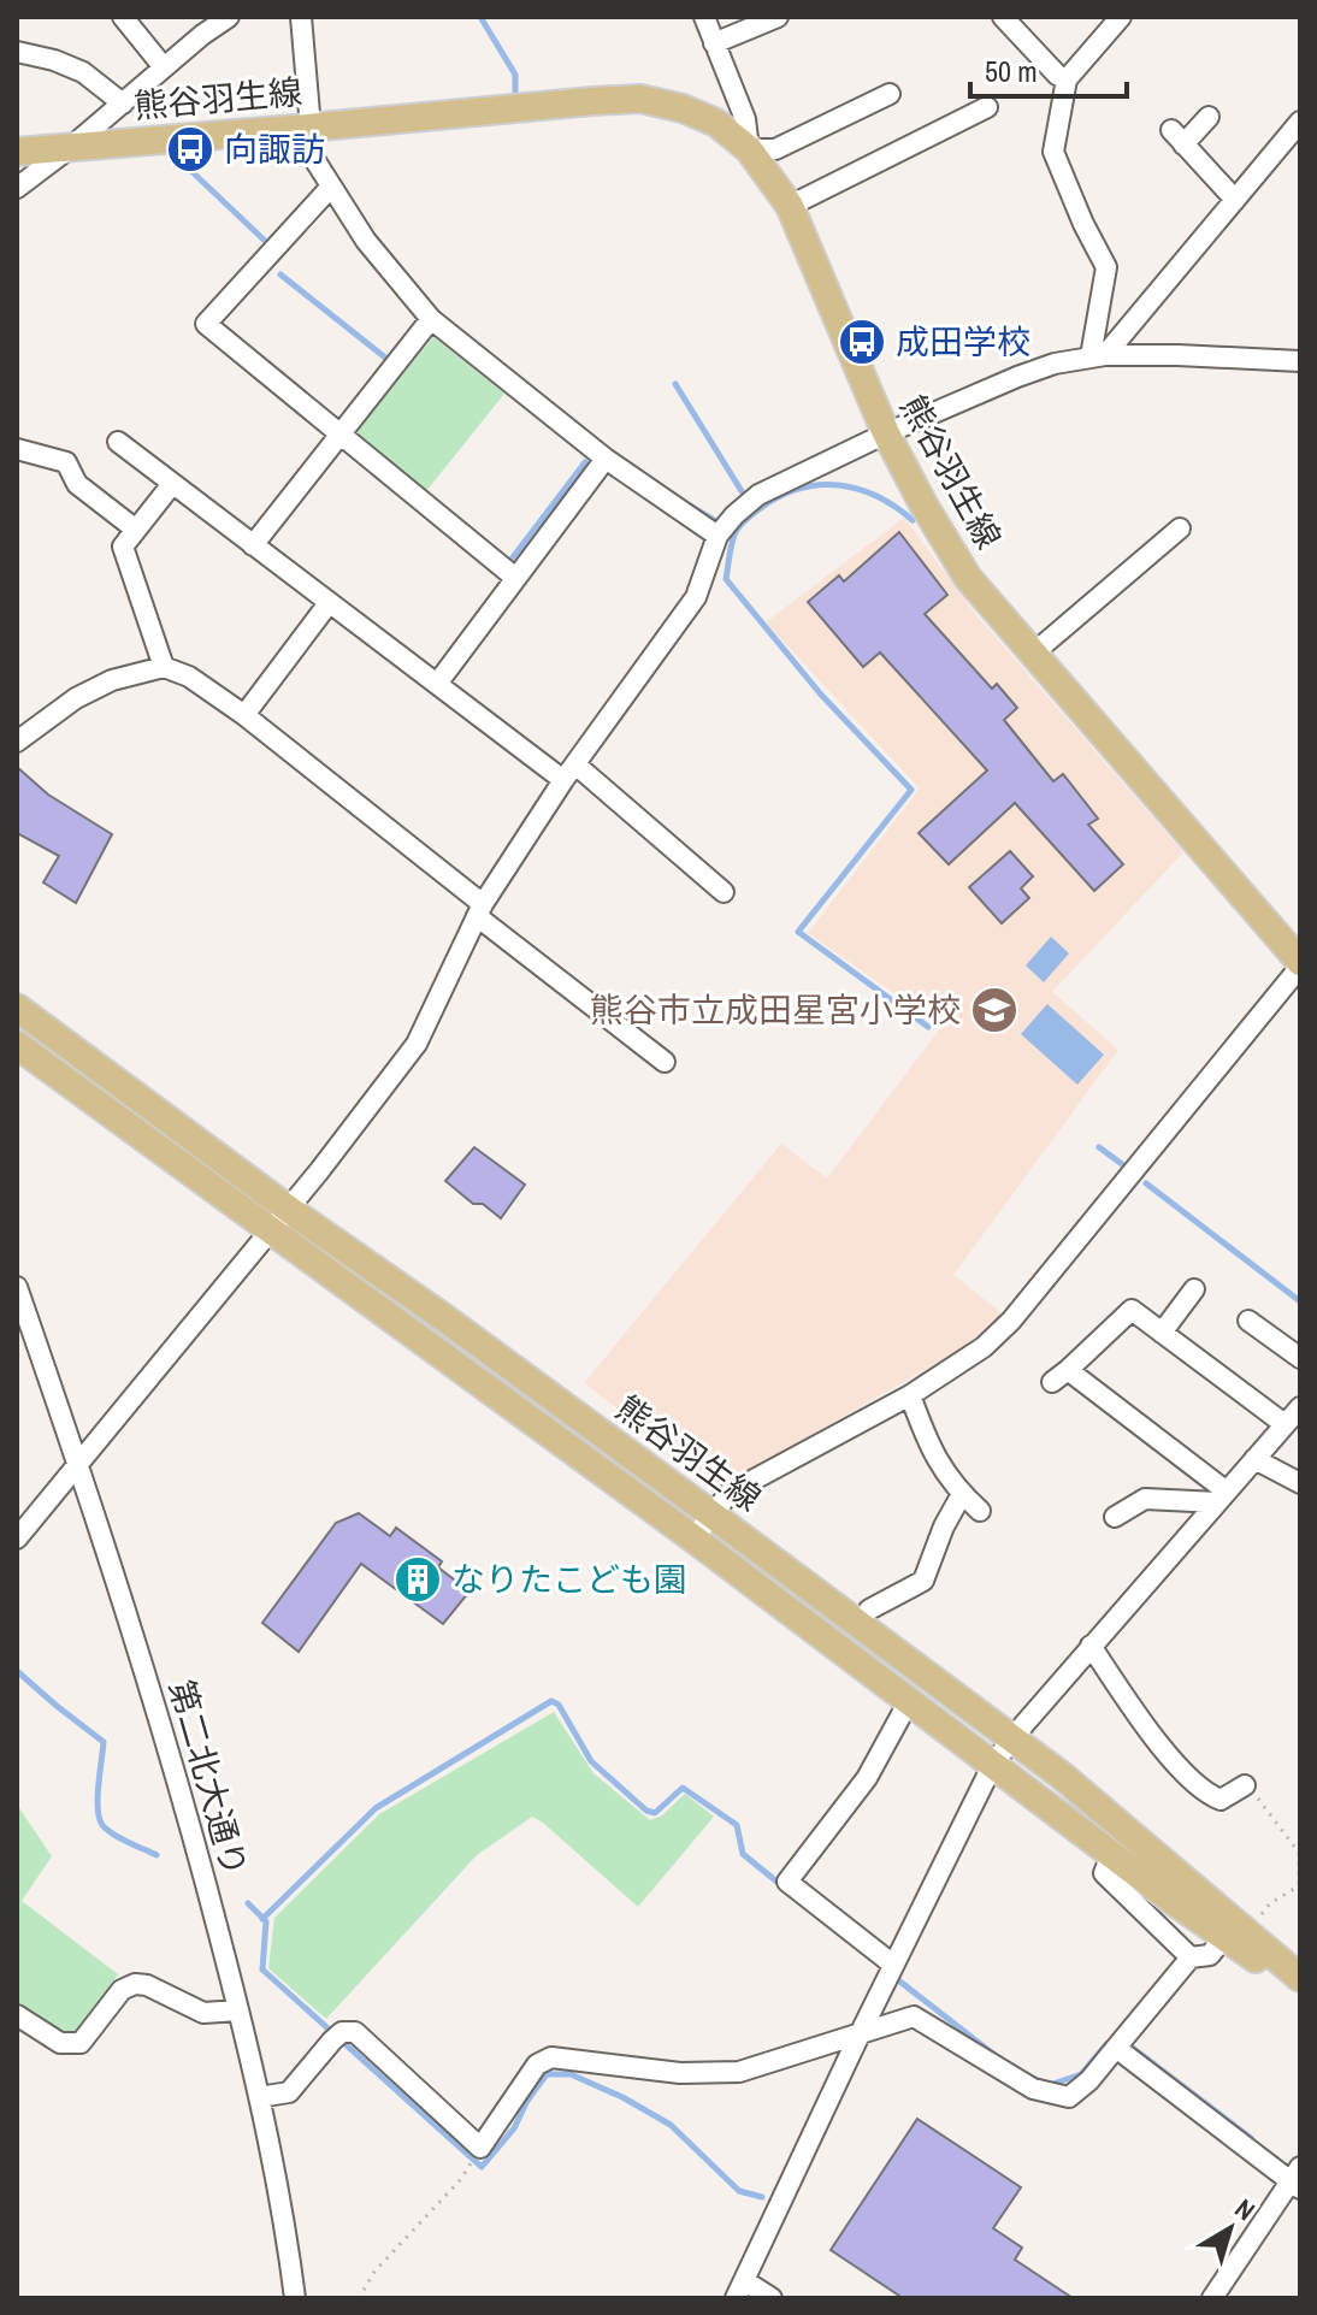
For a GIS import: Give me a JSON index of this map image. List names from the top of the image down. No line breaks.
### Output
{"streets":{"main road":["熊谷羽生線"],"street":["第二北大通り"]},"places":{"bus stop":["向諏訪","成田学校"],"school or university":["熊谷市立成田星宮小学校"],"building":["なりたこども園"]},"scale_bar":"50 m","north":"top right"}
